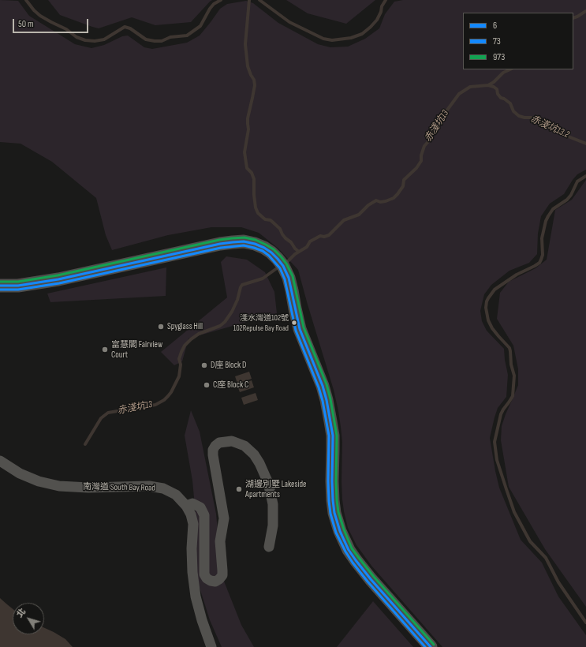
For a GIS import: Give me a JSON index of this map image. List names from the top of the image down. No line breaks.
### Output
{"streets":{"street":["南灣道 South Bay Road"]},"water":["赤淺坑13","赤淺坑13.2"],"places":["淺水灣道102號 102Repulse Bay Road","Spyglass Hill","富慧閣 Fairview Court","D座 Block D","C座 Block C","湖邊別墅 Lakeside Apartments"],"lines":["transit line 973","transit line 6","transit line 73"],"legend":["6","73","973"],"scale_bar":"50 m","north":"top left"}
